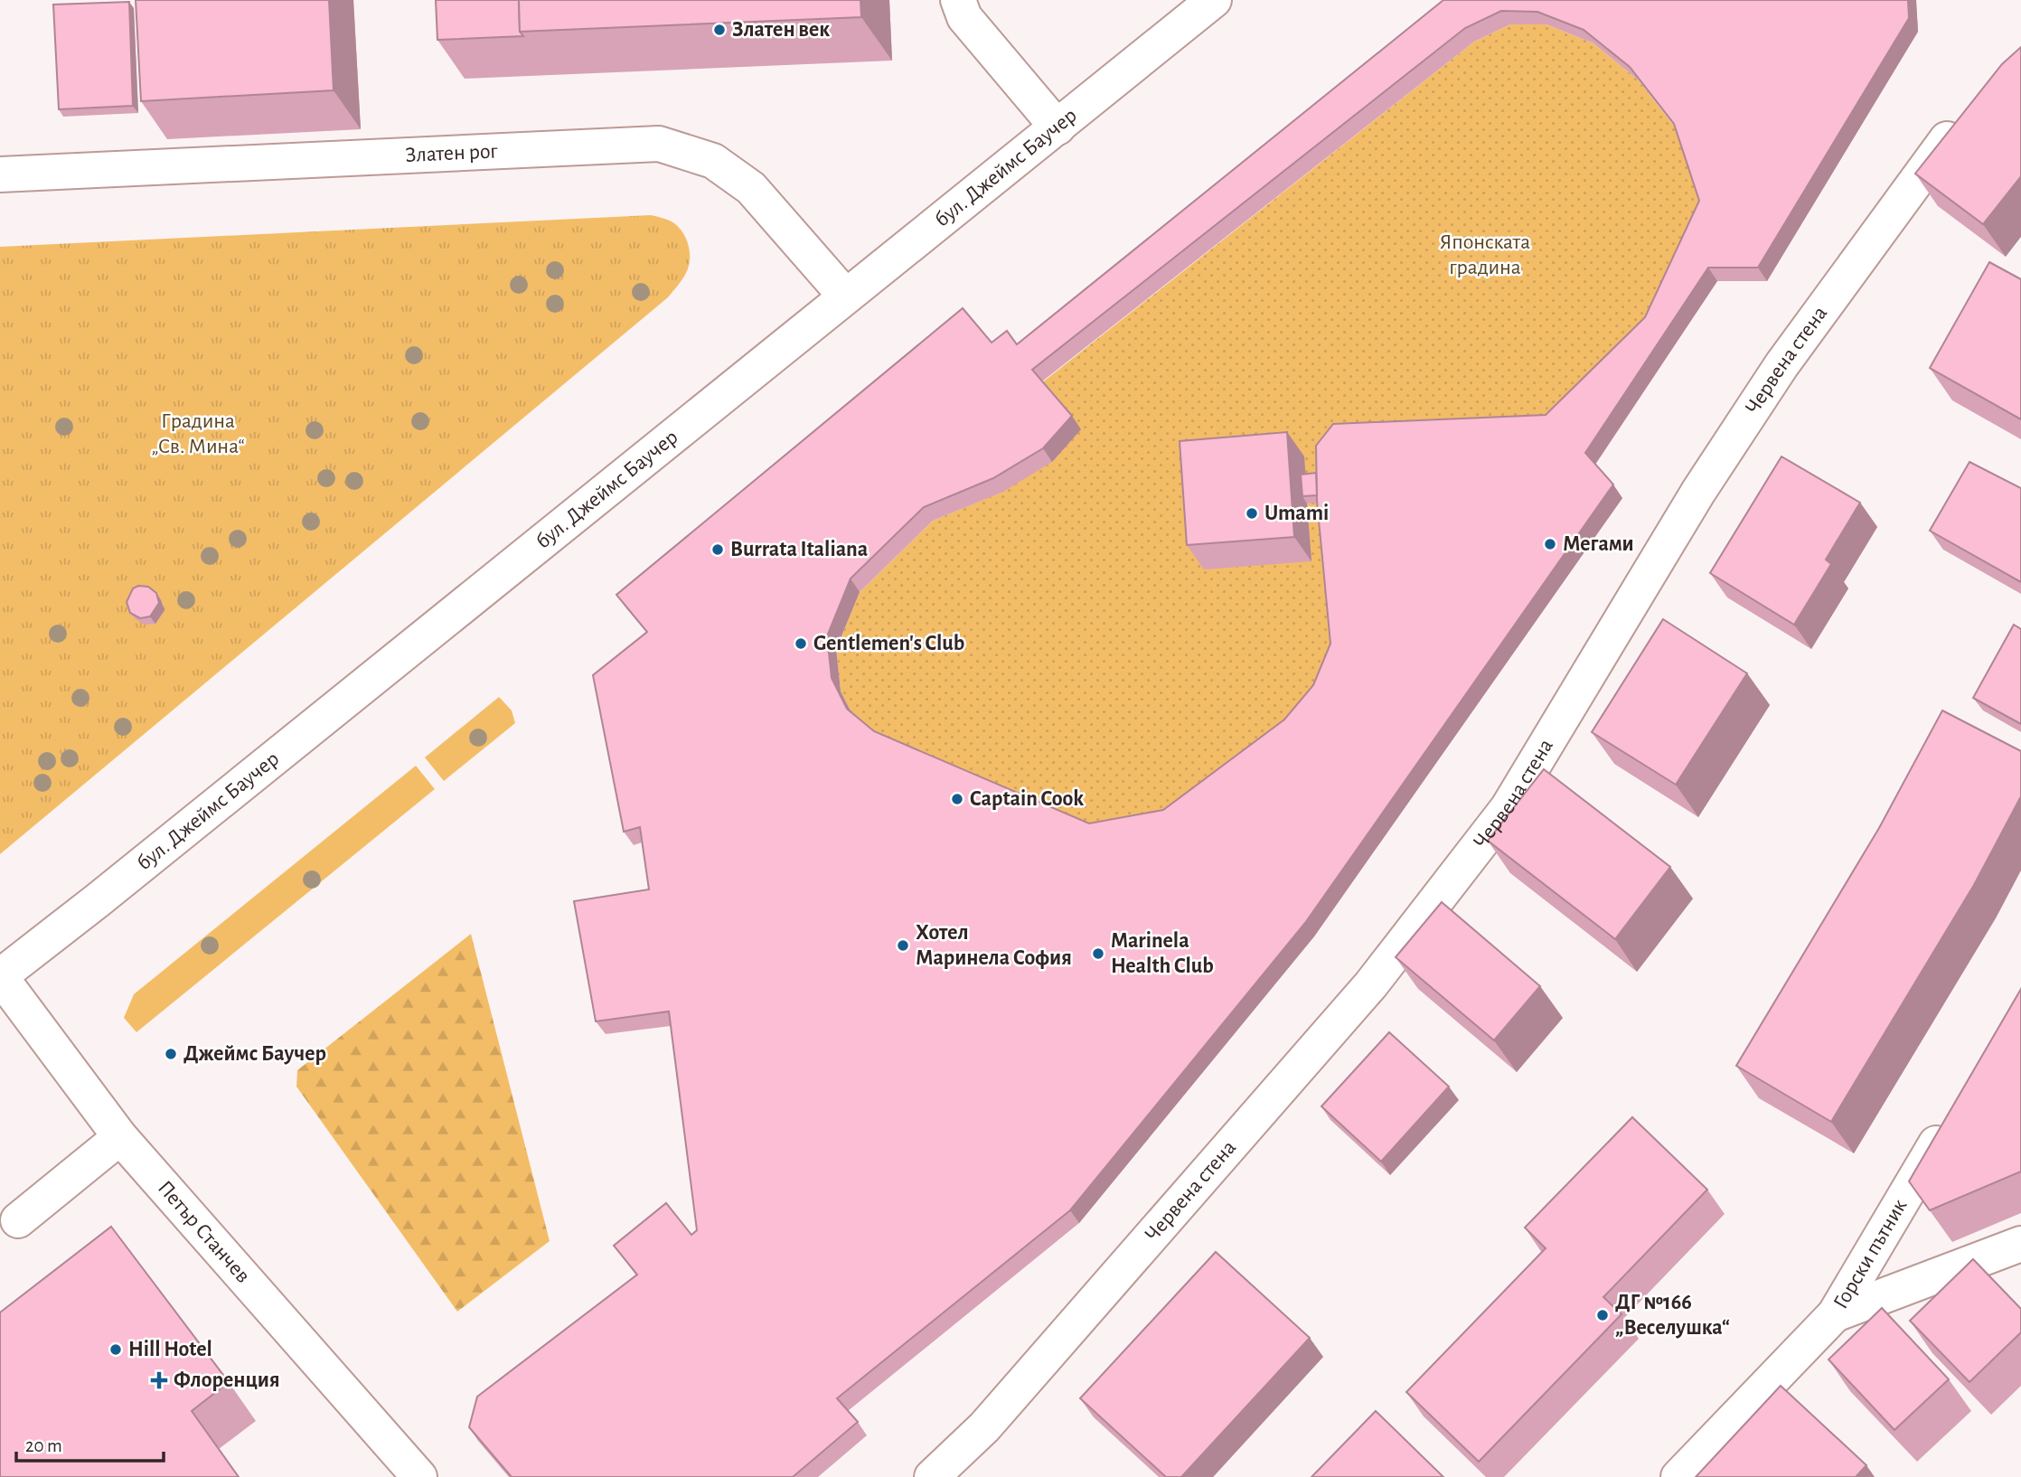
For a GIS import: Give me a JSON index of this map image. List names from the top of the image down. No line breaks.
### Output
{"streets":{"street":["Златен рог","бул. Джеймс Баучер","Червена стена","Петър Станчев","Горски пътник"]},"crossings":[["Златен рог","бул. Джеймс Баучер"],["бул. Джеймс Баучер","Петър Станчев"]],"parks":["Японската градина","Градина „Св. Мина“"],"places":{"other":["Златен век","Umami","Мегами","Burrata Italiana","Gentlemen's Club","Captain Cook","Хотел Маринела София","Marinela Health Club","Джеймс Баучер","ДГ №166 „Веселушка“","Hill Hotel"],"health":["Флоренция"]},"scale_bar":"20 m"}
